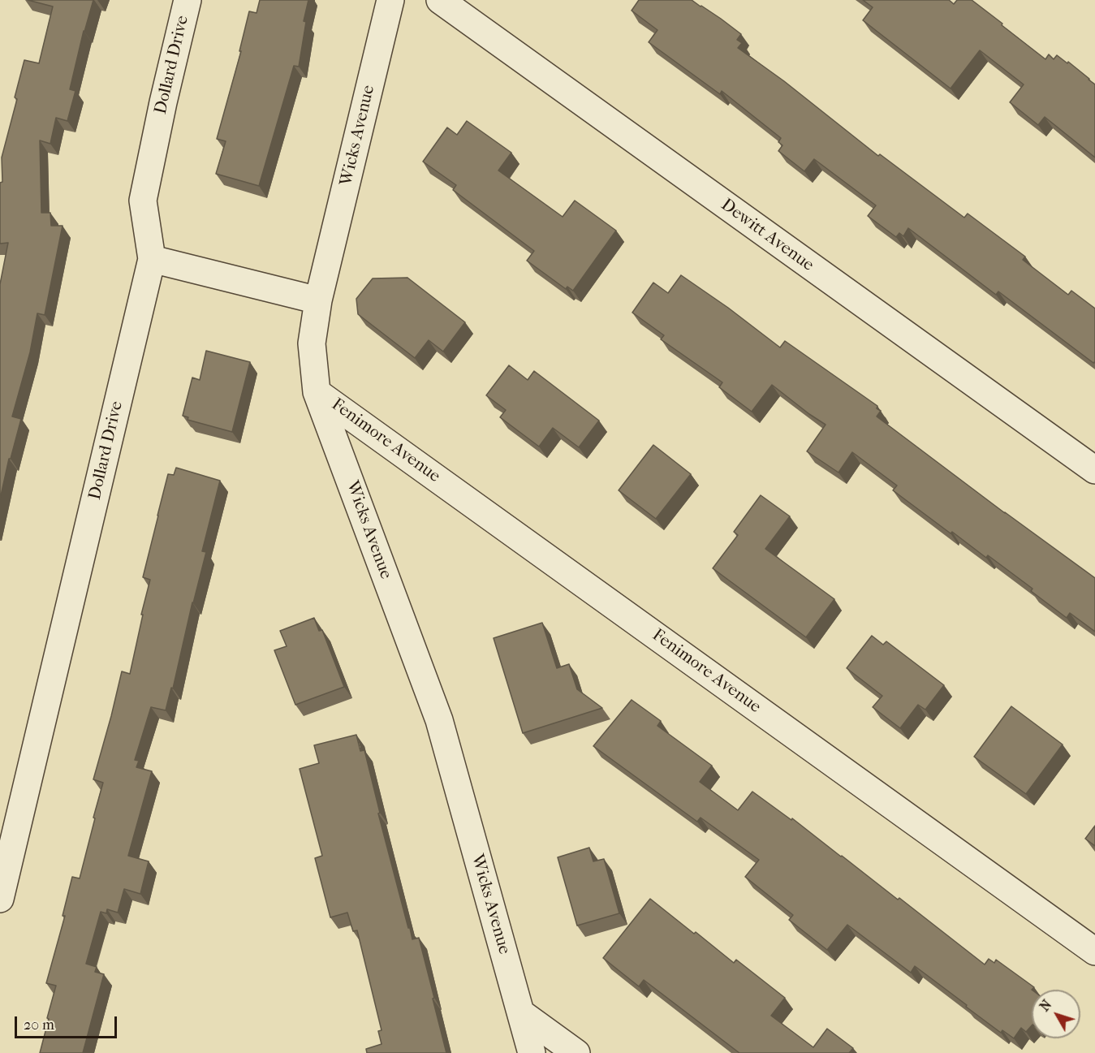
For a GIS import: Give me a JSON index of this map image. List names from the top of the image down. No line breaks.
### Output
{"streets":{"street":["Dollard Drive","Wicks Avenue","Dewitt Avenue","Fenimore Avenue"]},"crossings":[["Wicks Avenue","Fenimore Avenue"]],"scale_bar":"20 m","north":"top left"}
